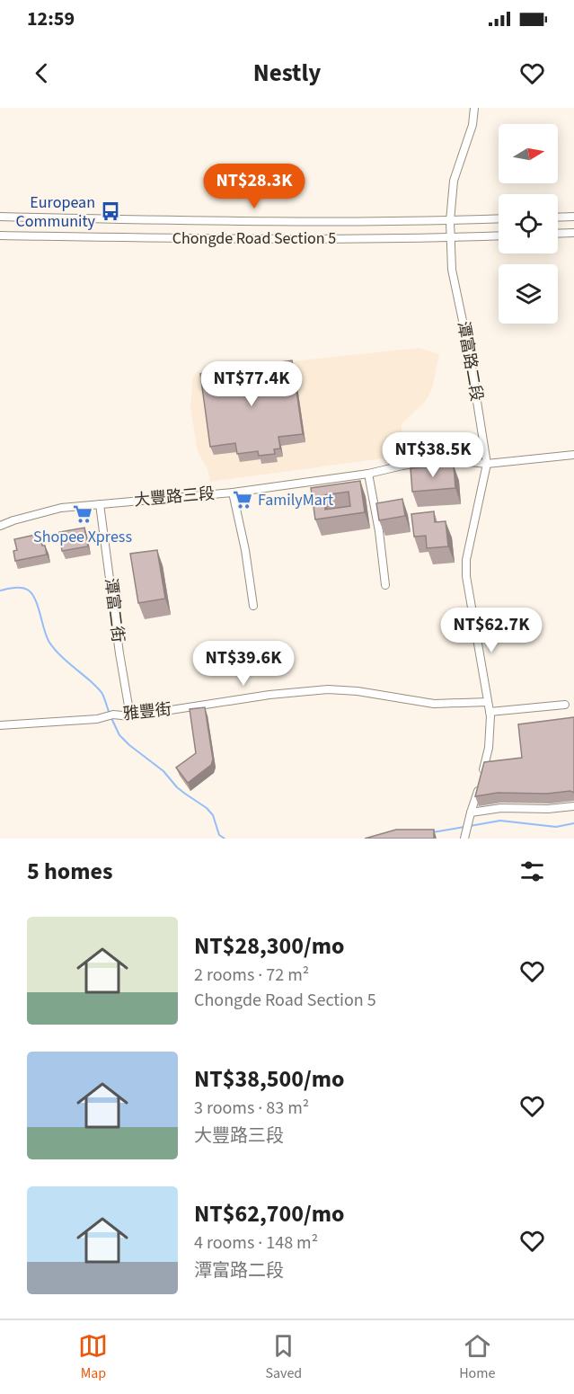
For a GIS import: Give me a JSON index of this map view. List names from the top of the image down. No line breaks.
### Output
{"streets":{"street":["Chongde Road Section 5","潭富路二段","大豐路三段","潭富二街","雅豐街"]},"crossings":[["Chongde Road Section 5","潭富路二段"],["潭富路二段","大豐路三段"],["潭富路二段","雅豐街"],["大豐路三段","潭富二街"],["潭富二街","雅豐街"]],"places":{"bus stop":["European Community"],"supermarket":["FamilyMart","Shopee Xpress"]},"north":"right","page":{"status":"12:59","header":"Nestly","price":["NT$28.3K","NT$77.4K","NT$38.5K","NT$62.7K","NT$39.6K"],"heading":"5 homes","list":[{"name":"NT$28,300/mo","note":"2 rooms · 72 m² · Chongde Road Section 5"},{"name":"NT$38,500/mo","note":"3 rooms · 83 m² · 大豐路三段"},{"name":"NT$62,700/mo","note":"4 rooms · 148 m² · 潭富路二段"}],"tabs":["Map","Saved","Home"]}}
